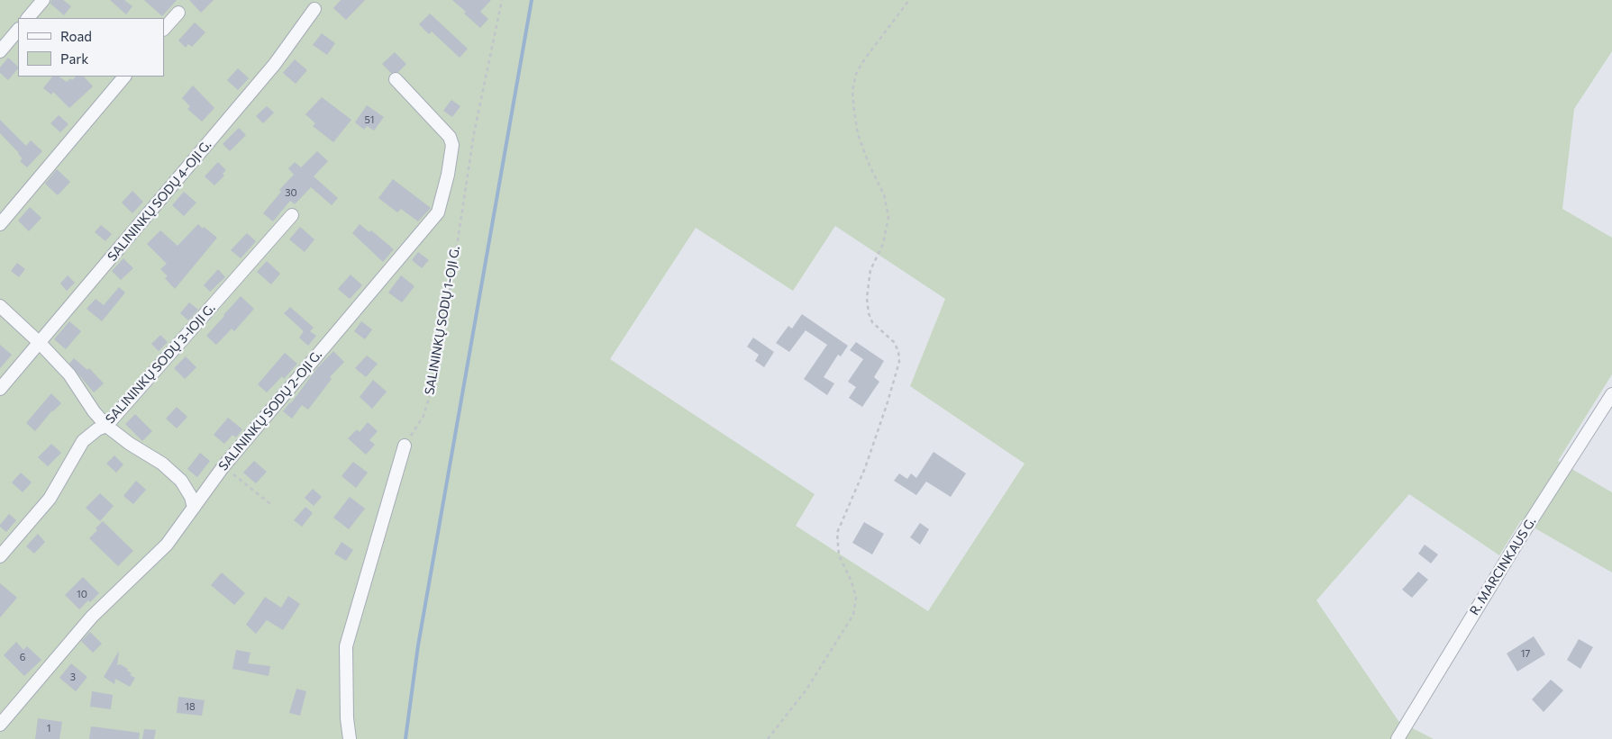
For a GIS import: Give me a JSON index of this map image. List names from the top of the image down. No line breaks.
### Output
{"streets":{"street":["SALININKŲ SODŲ 4-OJI G.","SALININKŲ SODŲ 3-IOJI G.","SALININKŲ SODŲ 2-OJI G.","R. MARCINKAUS G."],"path":["SALININKŲ SODŲ 1-OJI G."]},"house_numbers":["51","30","10","17","6","3","18","1"],"legend":["Road","Park"]}
